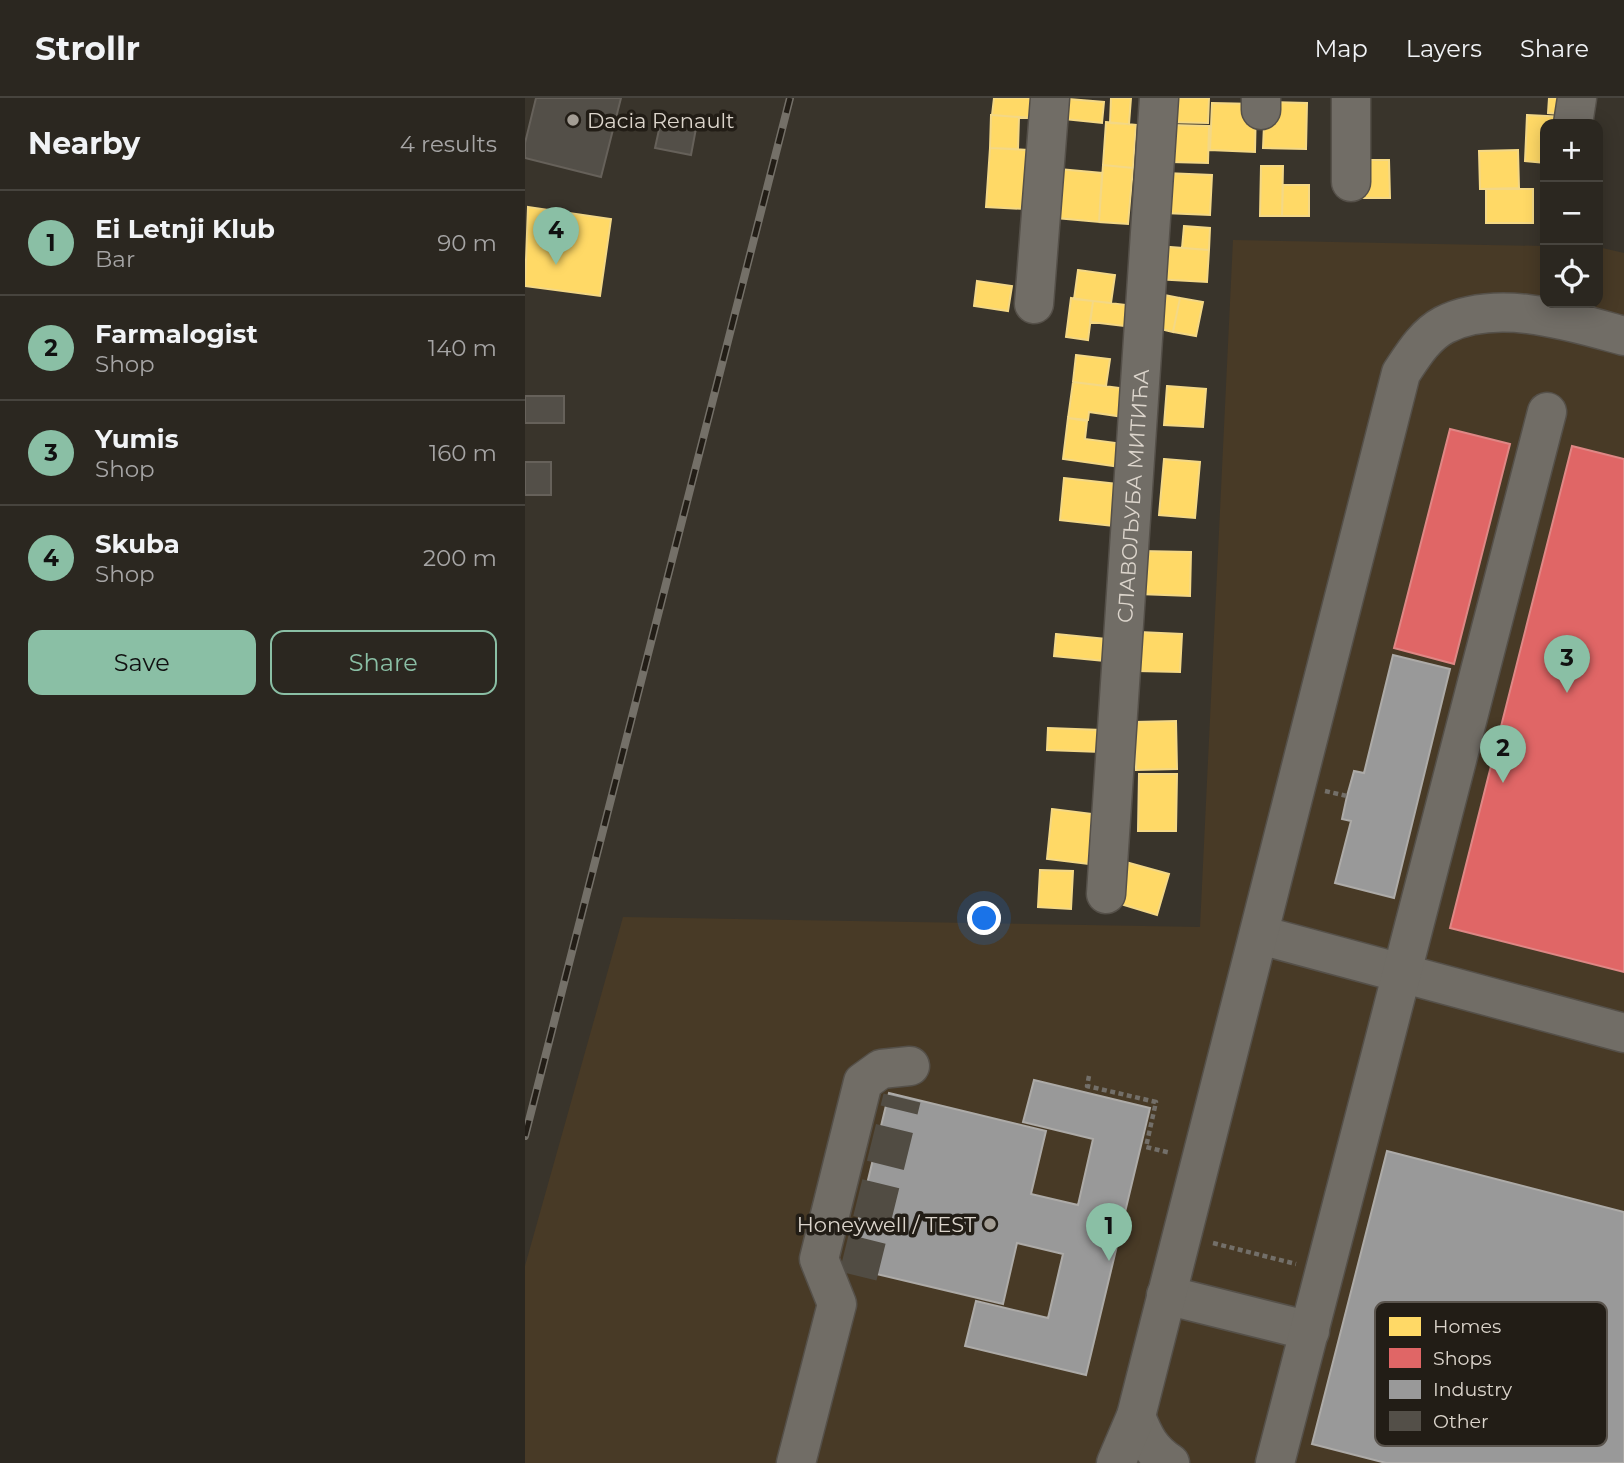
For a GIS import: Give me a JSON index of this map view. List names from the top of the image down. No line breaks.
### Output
{"streets":{"street":["СЛАВОЉУБА МИТИЋА"]},"places":["Dacia Renault","Honeywell / TEST"],"legend":["Homes","Shops","Industry","Other"],"page":{"header":"Strollr","nav":["Map","Layers","Share"],"heading":["Nearby","4 results"],"map_buttons":["+","−"],"list":[{"mark":"1","name":"Ei Letnji Klub","note":"Bar","value":"90 m"},{"mark":"2","name":"Farmalogist","note":"Shop","value":"140 m"},{"mark":"3","name":"Yumis","note":"Shop","value":"160 m"},{"mark":"4","name":"Skuba","note":"Shop","value":"200 m"}],"pins":["4","3","2","1"],"buttons":["Save","Share"]}}
